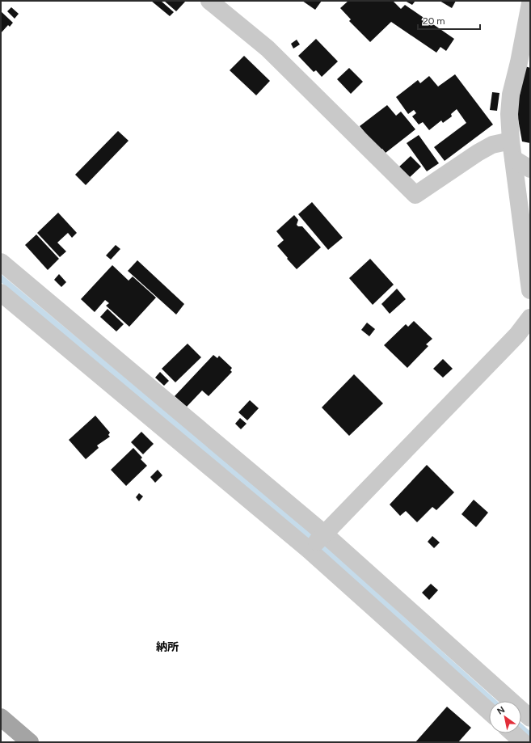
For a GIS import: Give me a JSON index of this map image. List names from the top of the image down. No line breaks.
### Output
{"districts":["納所"],"scale_bar":"20 m","north":"top left"}
